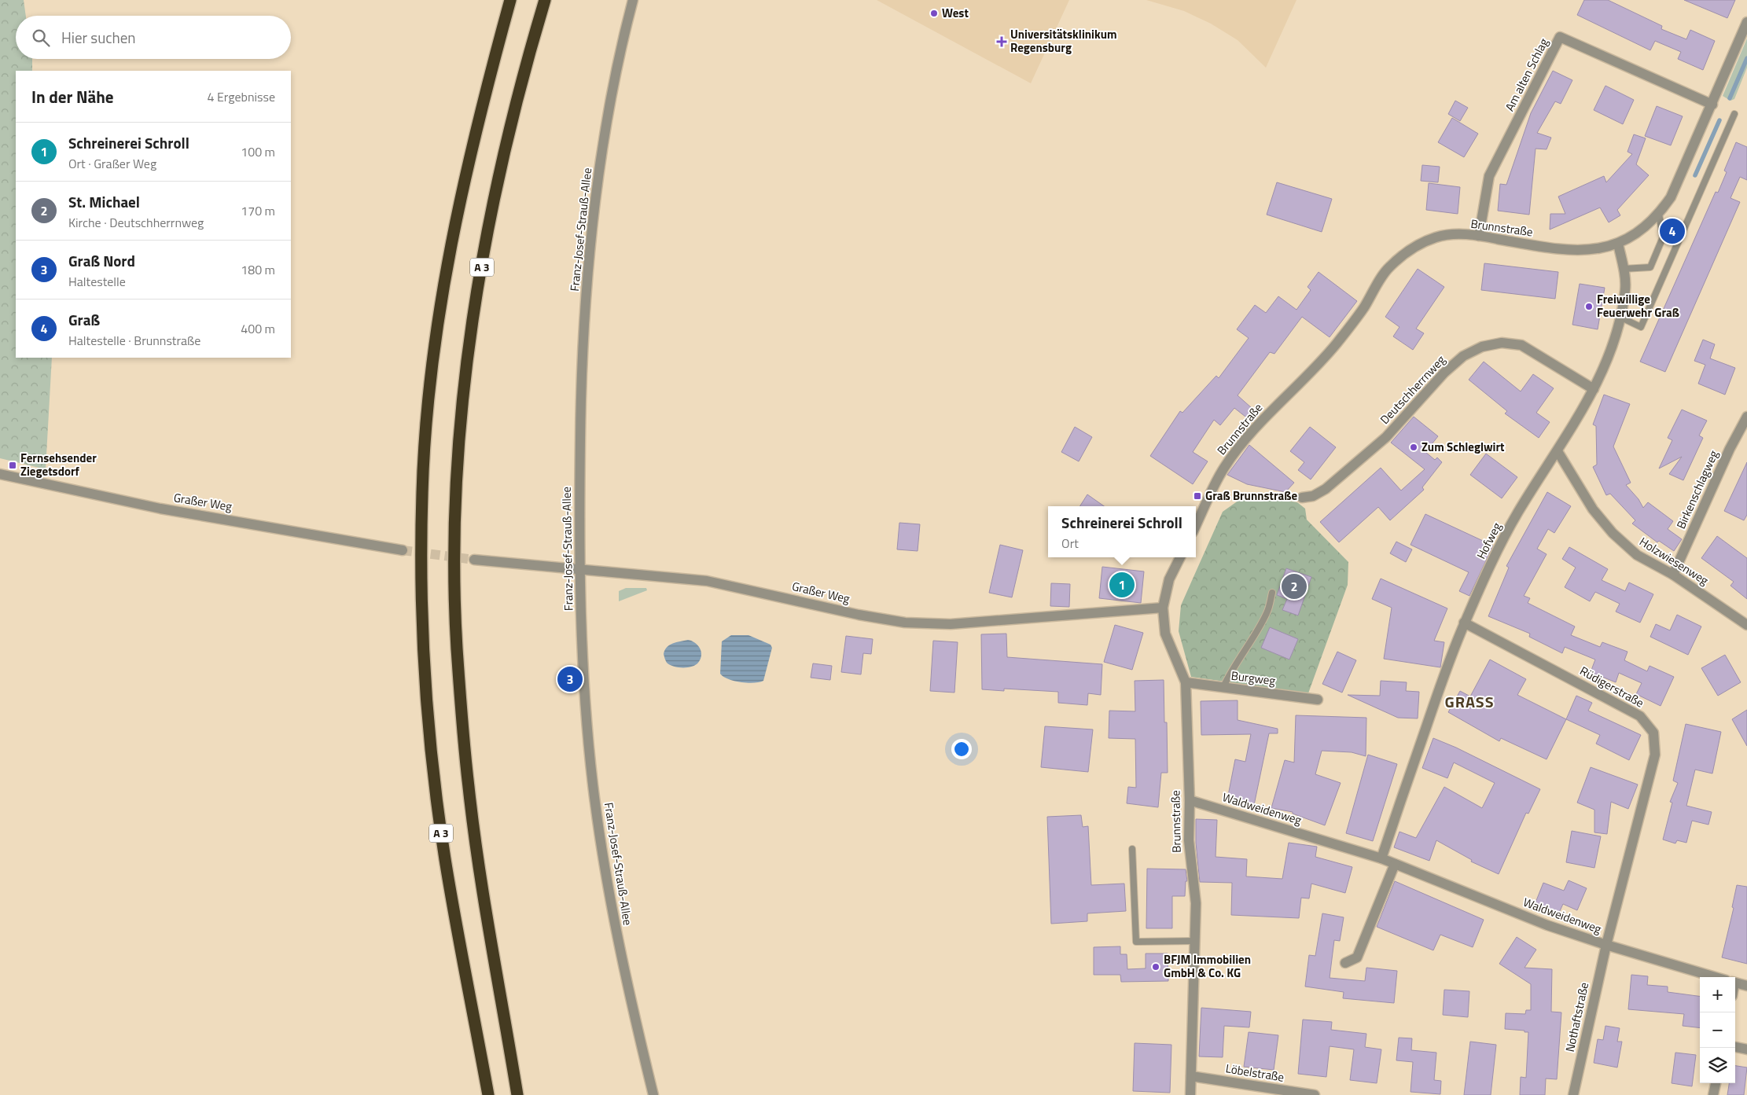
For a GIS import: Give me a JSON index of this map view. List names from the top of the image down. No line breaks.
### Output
{"streets":{"highway":["A 3"],"street":["Am alten Schlag","Brunnstraße","Franz-Josef-Strauß-Allee","Deutschherrnweg","Birkenschlagweg","Graßer Weg","Hofweg","Holzwiesenweg","Burgweg","Rüdigerstraße","Waldweidenweg","Nothaftstraße","Löbelstraße"]},"crossings":[["Am alten Schlag","Brunnstraße"],["Brunnstraße","Graßer Weg"],["Brunnstraße","Hofweg"],["Brunnstraße","Burgweg"],["Brunnstraße","Waldweidenweg"],["Brunnstraße","Löbelstraße"],["Franz-Josef-Strauß-Allee","Graßer Weg"],["Deutschherrnweg","Hofweg"],["Birkenschlagweg","Holzwiesenweg"],["Hofweg","Holzwiesenweg"],["Hofweg","Rüdigerstraße"],["Hofweg","Waldweidenweg"],["Rüdigerstraße","Waldweidenweg"],["Rüdigerstraße","Nothaftstraße"],["Waldweidenweg","Nothaftstraße"]],"districts":["GRASS"],"places":{"other":["West","Freiwillige Feuerwehr Graß","Zum Schleglwirt","BFJM Immobilien GmbH & Co. KG"],"health":["Universitätsklinikum Regensburg"],"transit":["Fernsehsender Ziegetsdorf","Graß Brunnstraße"]},"page":{"search":"Hier suchen","heading":["In der Nähe","4 Ergebnisse"],"list":[{"mark":"1","name":"Schreinerei Schroll","note":"Ort · Graßer Weg","value":"100 m"},{"mark":"2","name":"St. Michael","note":"Kirche · Deutschherrnweg","value":"170 m"},{"mark":"3","name":"Graß Nord","note":"Haltestelle","value":"180 m"},{"mark":"4","name":"Graß","note":"Haltestelle · Brunnstraße","value":"400 m"}],"pins":["4","1","2","3"],"popup":["Schreinerei Schroll","Ort"],"map_buttons":["+","−"]}}
